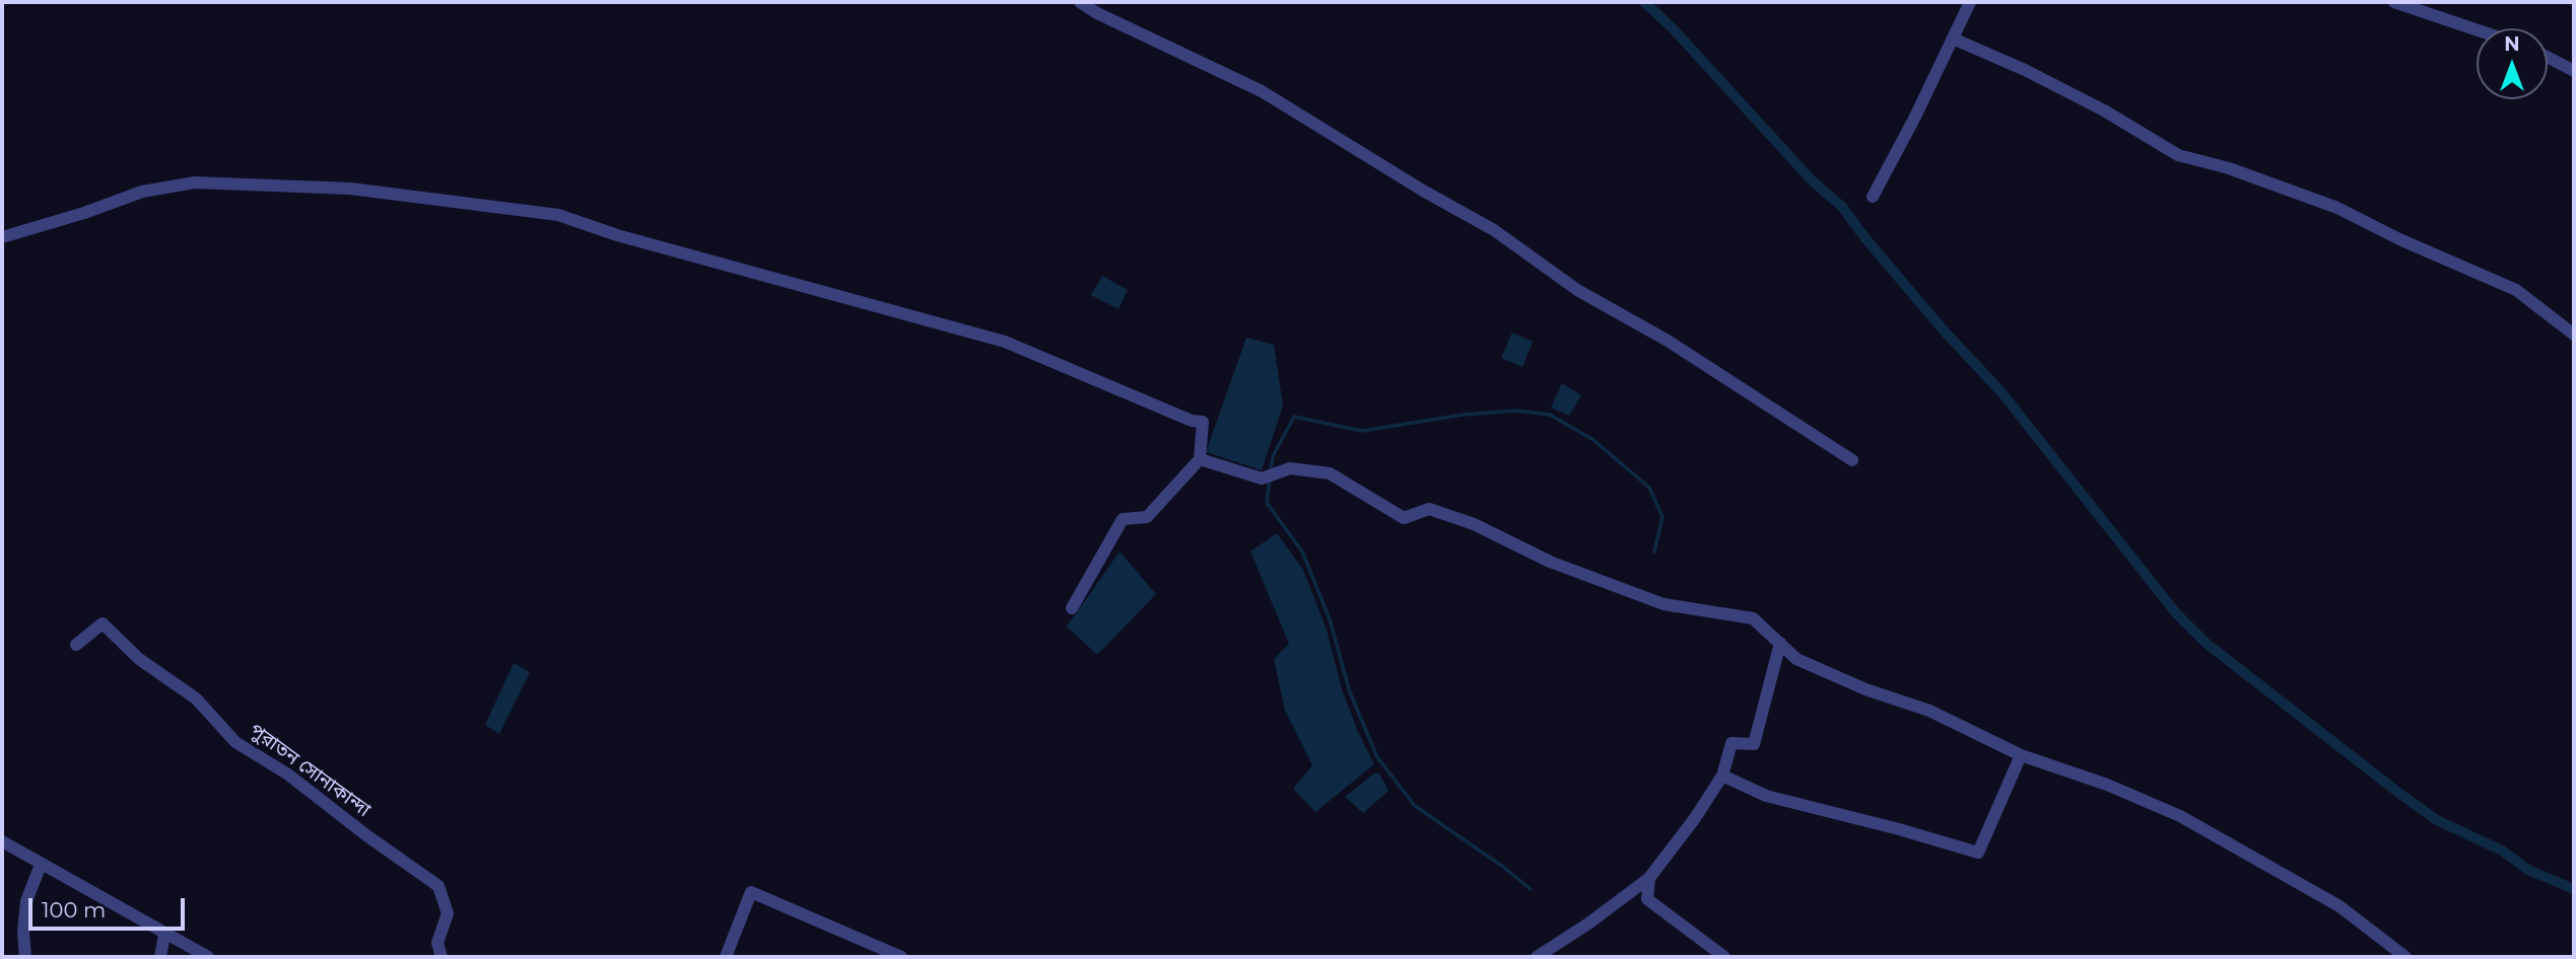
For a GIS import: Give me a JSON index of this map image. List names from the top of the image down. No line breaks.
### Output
{"streets":{"street":["পুরাতন সোনাকান্দা"]},"scale_bar":"100 m","north":"top"}
